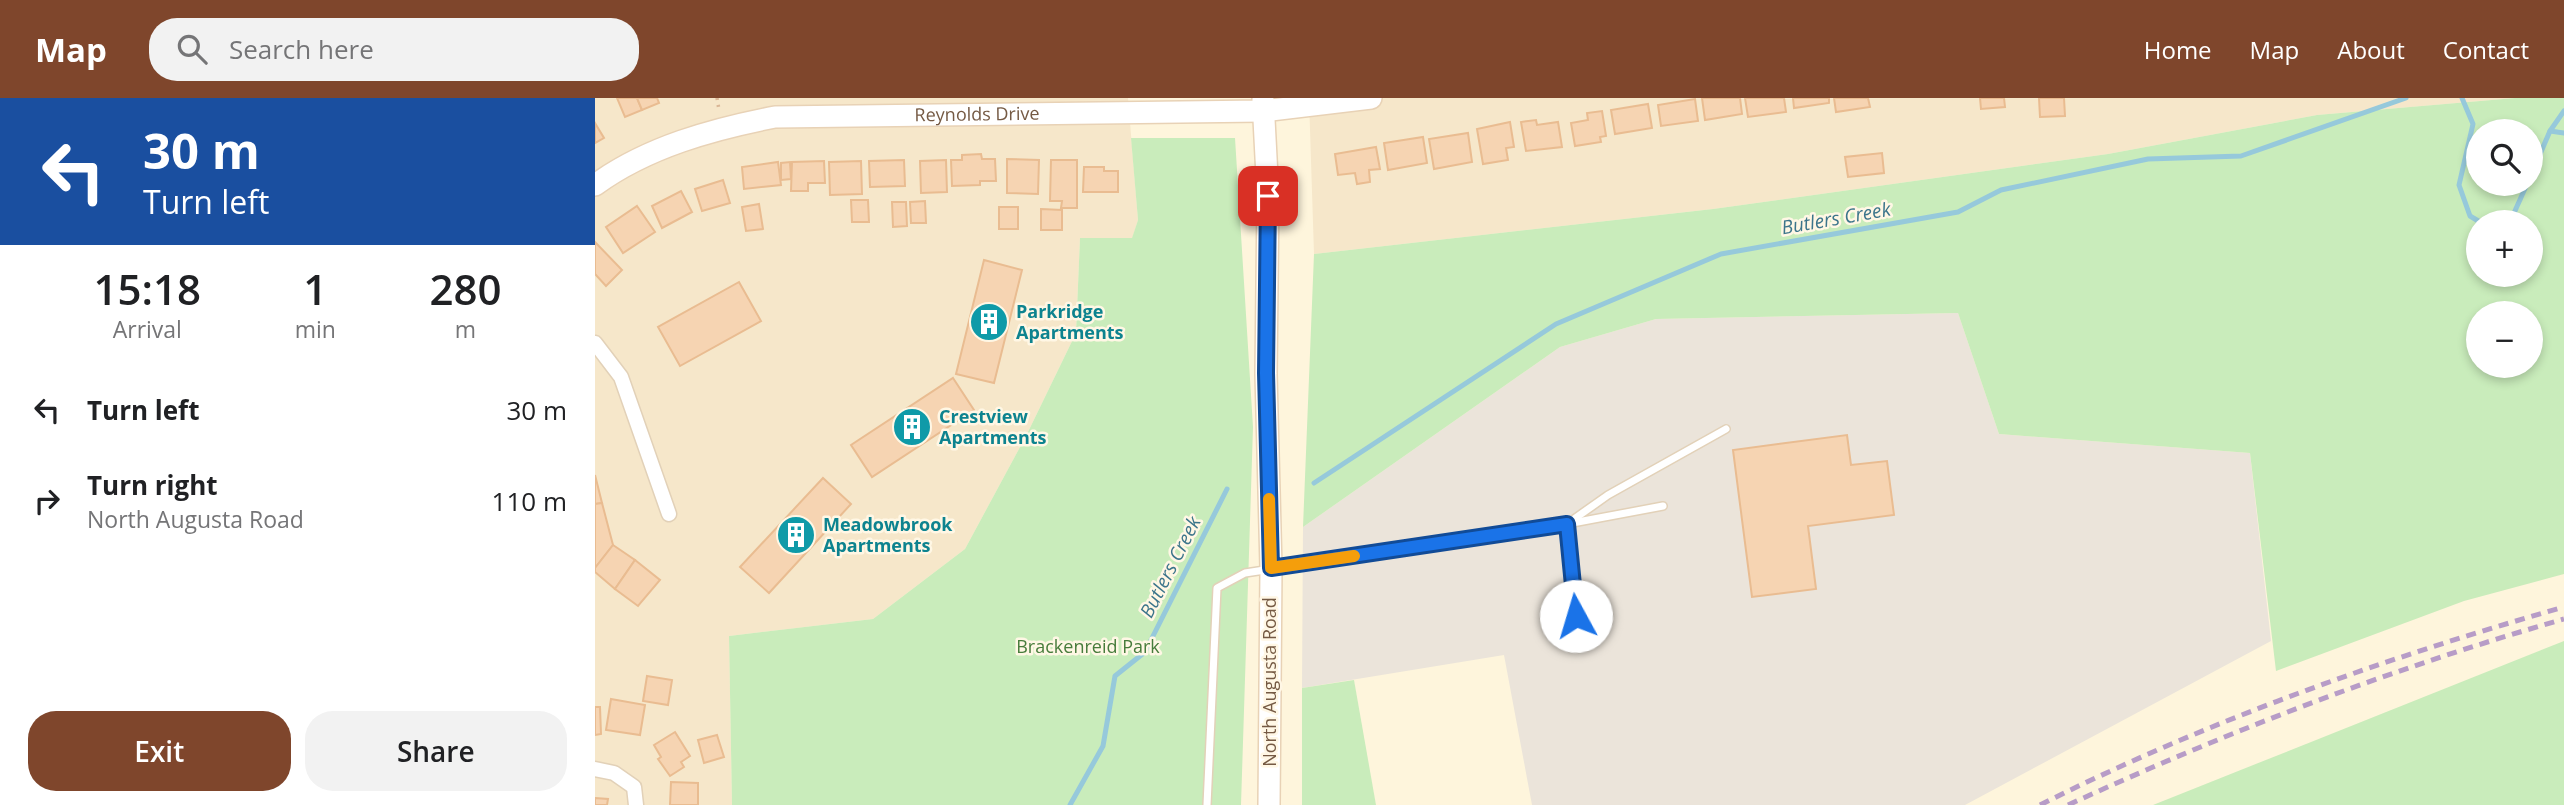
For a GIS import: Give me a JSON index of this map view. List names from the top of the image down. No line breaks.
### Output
{"streets":{"street":["Reynolds Drive","North Augusta Road"]},"crossings":[["Reynolds Drive","North Augusta Road"]],"water":["Butlers Creek"],"parks":["Brackenreid Park"],"places":{"building":["Parkridge Apartments","Crestview Apartments","Meadowbrook Apartments"]},"page":{"header":"Map","search":"Search here","nav":["Home","Map","About","Contact"],"turn":["30 m","Turn left"],"map_buttons":["+","−"],"eta":["15:18","Arrival","1","min","280","m"],"list":[{"name":"Turn left","value":"30 m"},{"name":"Turn right","note":"North Augusta Road","value":"110 m"}],"buttons":["Exit","Share"]}}
